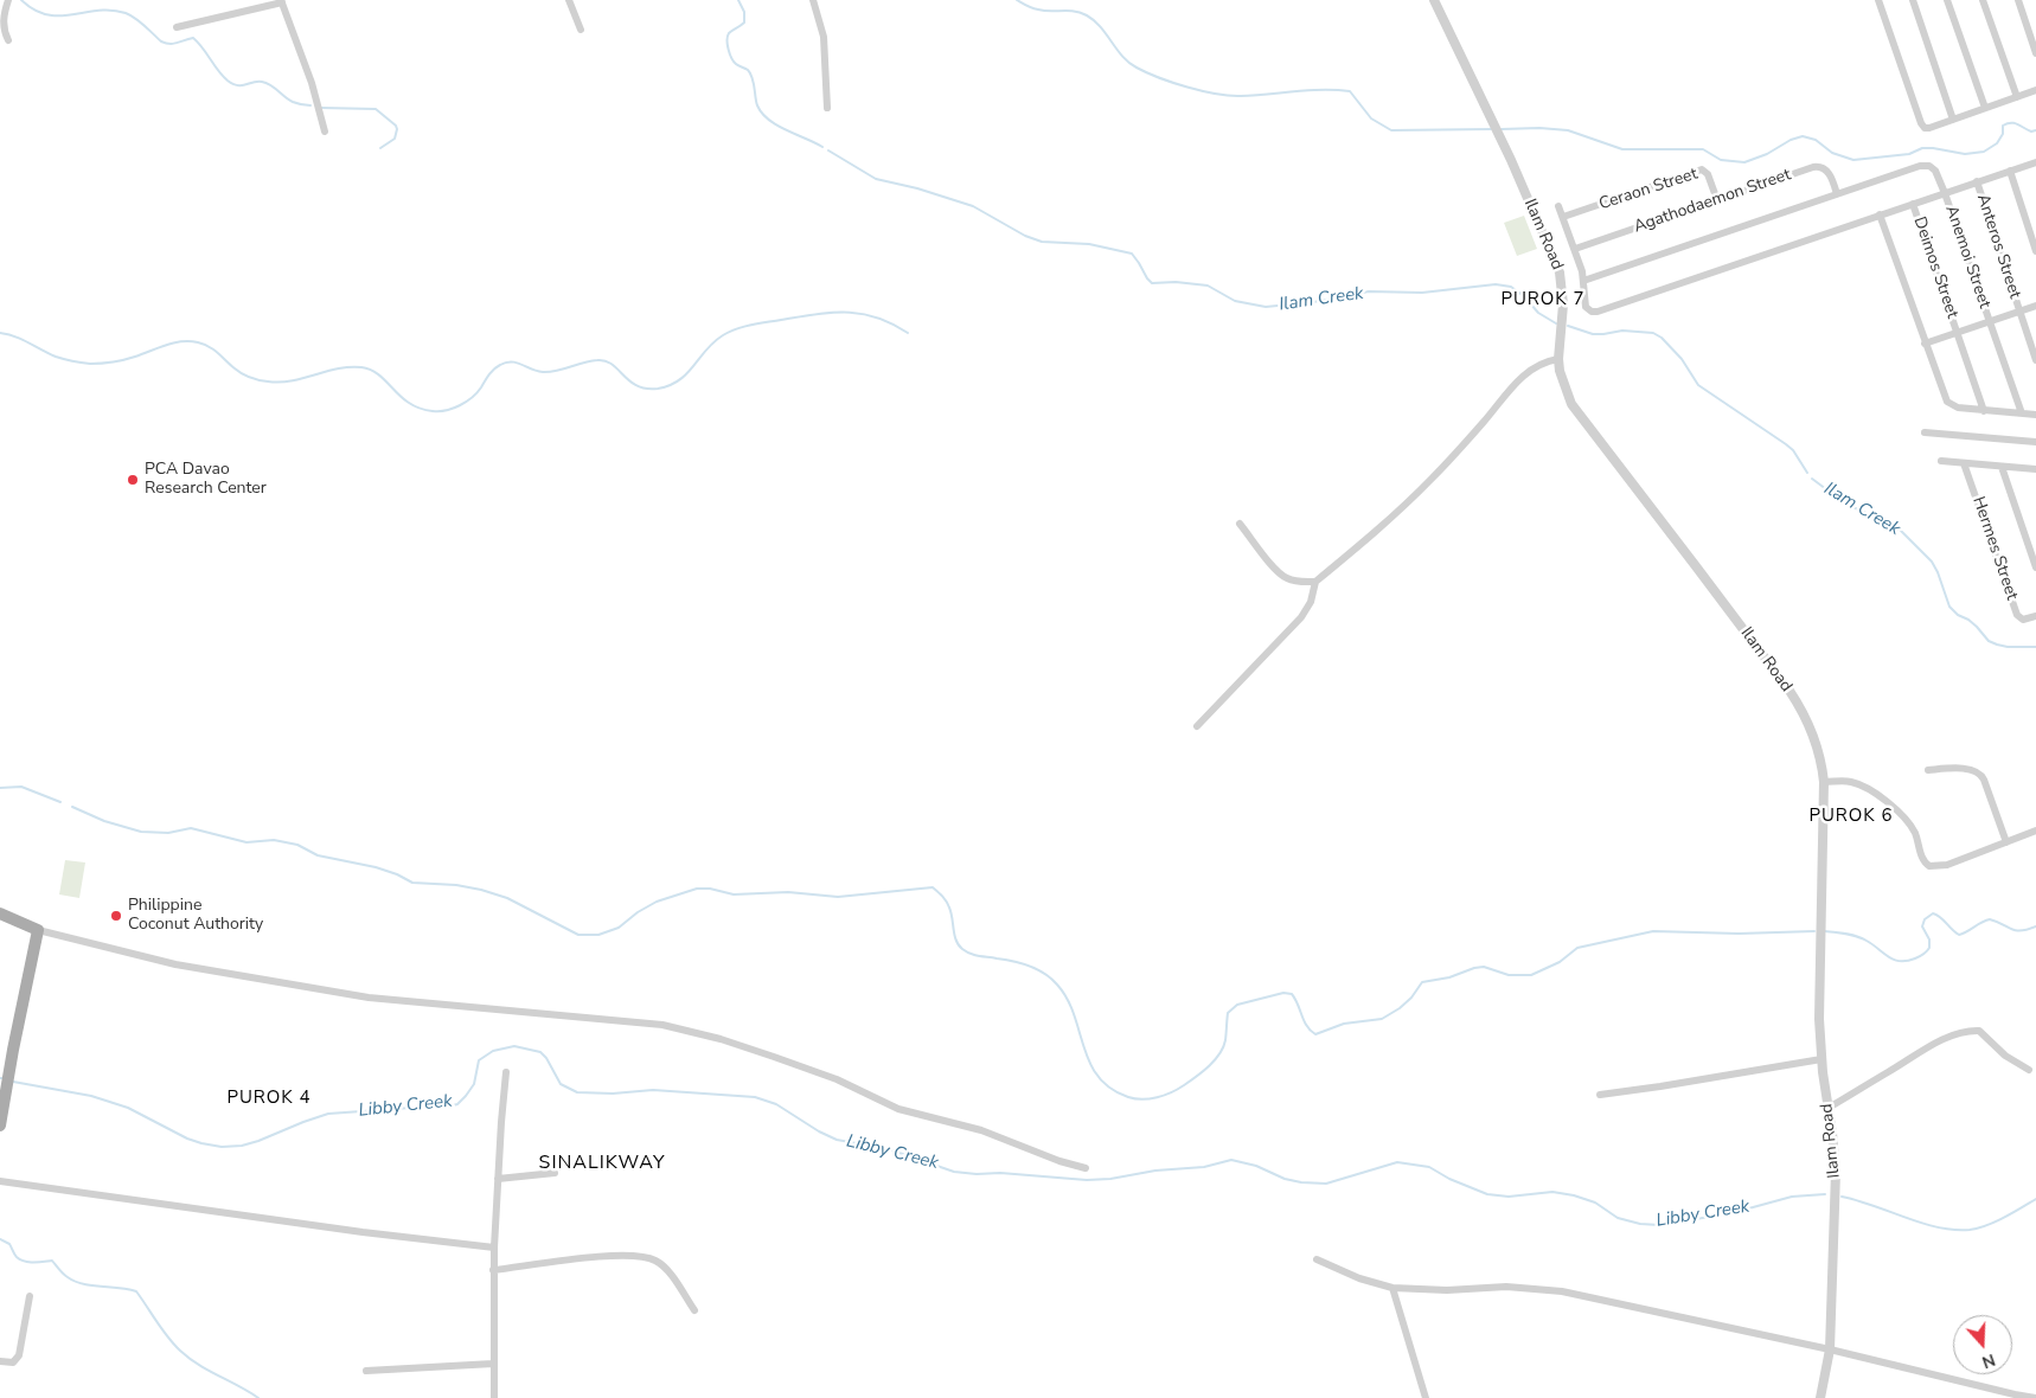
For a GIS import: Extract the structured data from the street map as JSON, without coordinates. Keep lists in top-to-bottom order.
{
  "streets": {
    "street": [
      "Ceraon Street",
      "Agathodaemon Street",
      "Ilam Road",
      "Anteros Street",
      "Anemoi Street",
      "Deimos Street",
      "Hermes Street"
    ]
  },
  "crossings": [
    ["Ceraon Street", "Agathodaemon Street"],
    ["Agathodaemon Street", "Anemoi Street"]
  ],
  "districts": [
    "PUROK 7",
    "PUROK 6",
    "PUROK 4",
    "SINALIKWAY"
  ],
  "water": ["Ilam Creek", "Libby Creek"],
  "places": ["PCA Davao Research Center", "Philippine Coconut Authority"],
  "north": "bottom"
}
